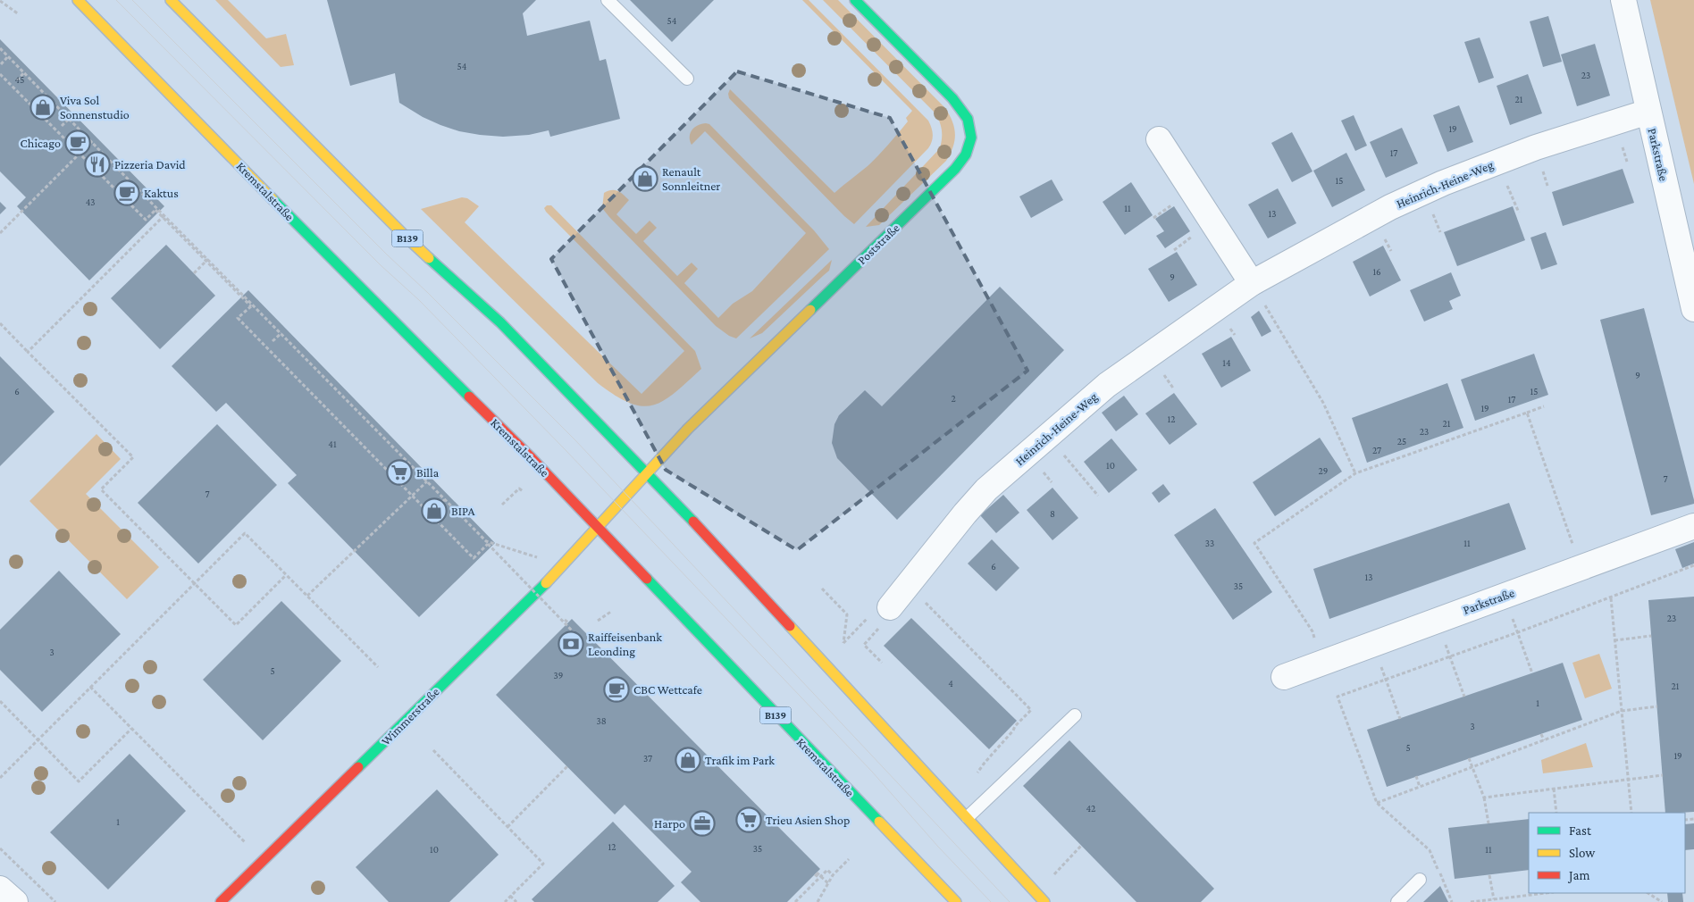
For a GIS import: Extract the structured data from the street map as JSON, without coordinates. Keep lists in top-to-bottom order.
{
  "streets": {
    "main road": [
      "Kremstalstraße",
      "B139",
      "Poststraße",
      "Wimmerstraße"
    ],
    "street": ["Parkstraße", "Heinrich-Heine-Weg"]
  },
  "crossings": [
    ["Parkstraße", "Heinrich-Heine-Weg"],
    ["Kremstalstraße", "Poststraße"],
    ["Kremstalstraße", "Wimmerstraße"],
    ["B139", "Poststraße"],
    ["Poststraße", "Wimmerstraße"]
  ],
  "places": {
    "shop": [
      "Viva Sol Sonnenstudio",
      "Renault Sonnleitner",
      "BIPA",
      "Trafik im Park"
    ],
    "cafe": ["Chicago", "Kaktus", "CBC Wettcafe"],
    "restaurant": ["Pizzeria David"],
    "supermarket": ["Billa", "Trieu Asien Shop"],
    "bank": ["Raiffeisenbank Leonding"],
    "office": ["Harpo"]
  },
  "house_numbers": [
    "54",
    "54",
    "23",
    "45",
    "21",
    "19",
    "17",
    "15",
    "43",
    "11",
    "13",
    "16",
    "9",
    "14",
    "9",
    "6",
    "15",
    "2",
    "17",
    "19",
    "12",
    "21",
    "23",
    "25",
    "41",
    "27",
    "10",
    "29",
    "7",
    "7",
    "8",
    "33",
    "11",
    "6",
    "13",
    "35",
    "23",
    "3",
    "5",
    "39",
    "4",
    "21",
    "1",
    "38",
    "3",
    "5",
    "19",
    "37",
    "42",
    "1",
    "12",
    "35",
    "10",
    "11"
  ],
  "legend": ["Fast", "Slow", "Jam"]
}
